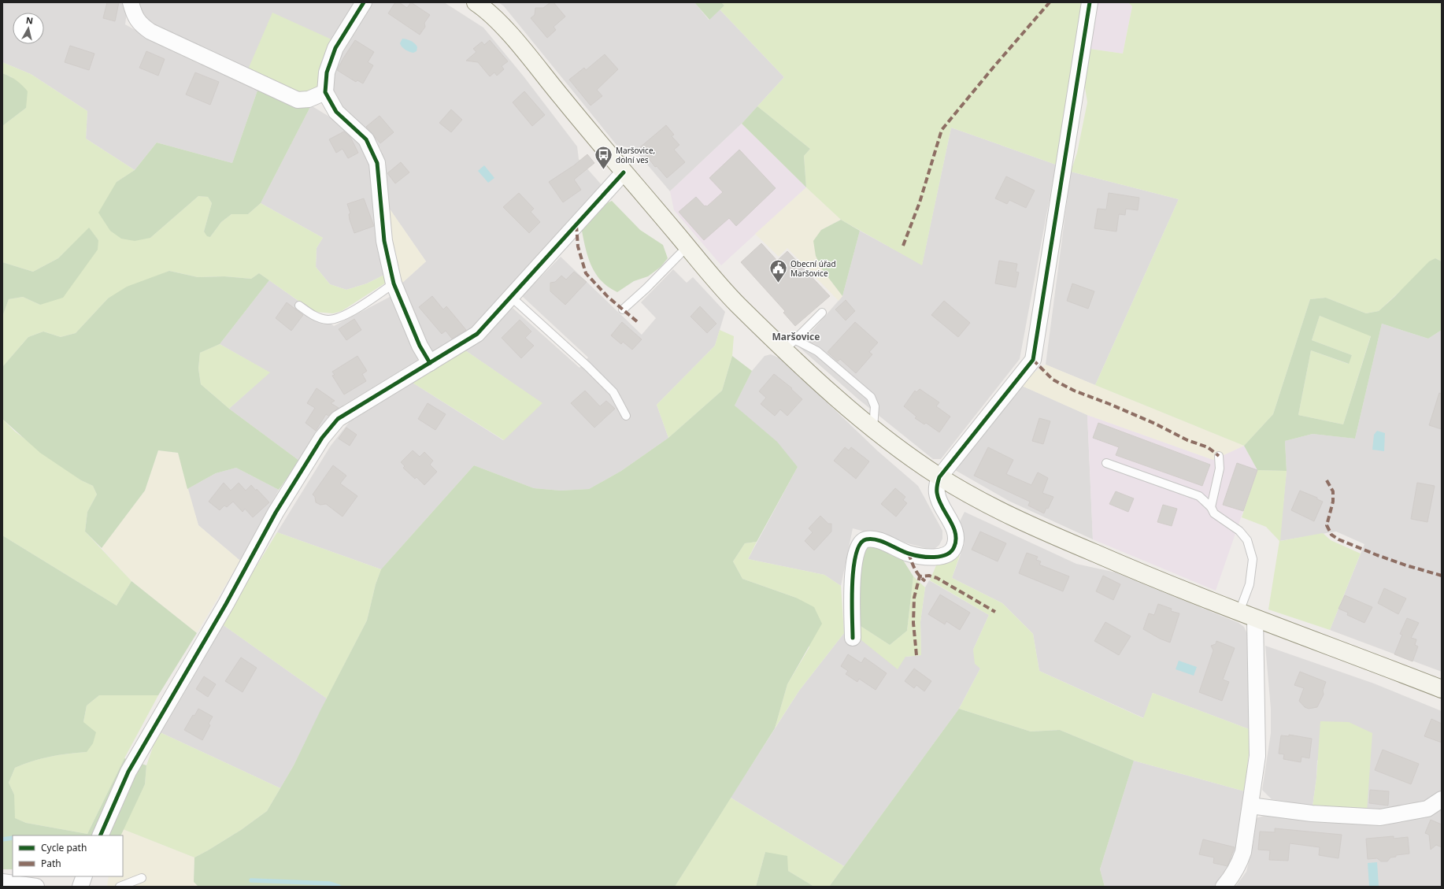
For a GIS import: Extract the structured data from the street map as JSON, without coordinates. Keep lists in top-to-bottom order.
{
  "districts": ["Maršovice"],
  "places": {
    "bus stop": ["Maršovice, dolní ves"],
    "public building": ["Obecní úřad Maršovice"]
  },
  "legend": ["Cycle path", "Path"],
  "north": "top"
}
